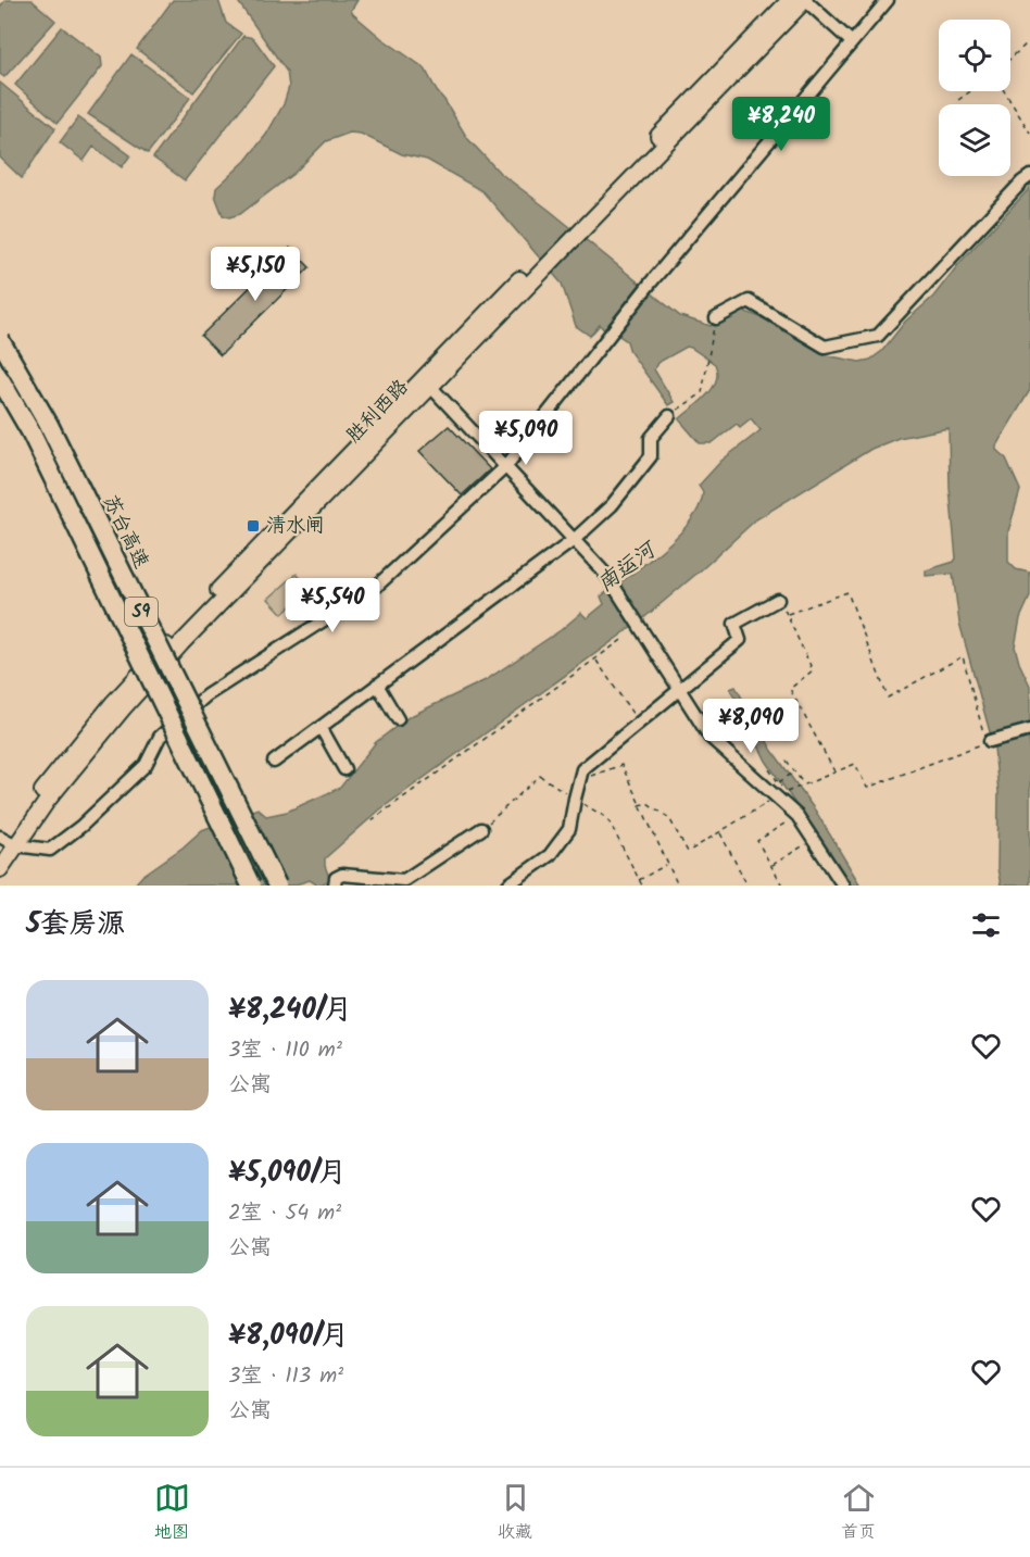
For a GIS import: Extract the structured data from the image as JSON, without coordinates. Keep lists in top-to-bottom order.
{
  "streets": {
    "highway": ["苏台高速", "S9"],
    "main road": ["胜利西路"]
  },
  "water": ["南运河"],
  "places": {
    "transit": ["清水闸"]
  },
  "page": {
    "price": [
      "¥8,240",
      "¥5,150",
      "¥5,090",
      "¥5,540",
      "¥8,090"
    ],
    "heading": "5套房源",
    "list": [
      {
        "name": "¥8,240/月",
        "note": "3室 · 110 m² · 公寓"
      },
      {
        "name": "¥5,090/月",
        "note": "2室 · 54 m² · 公寓"
      },
      {
        "name": "¥8,090/月",
        "note": "3室 · 113 m² · 公寓"
      }
    ],
    "tabs": ["地图", "收藏", "首页"]
  }
}
